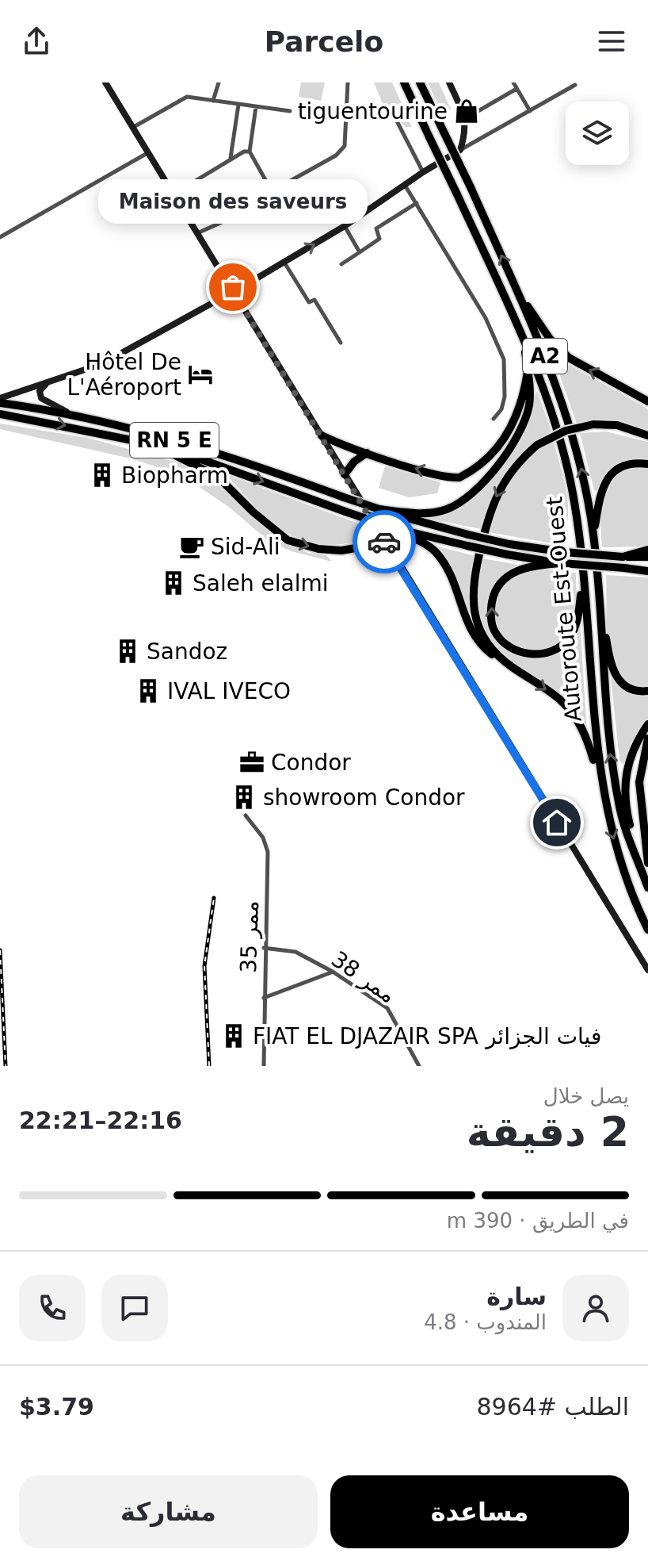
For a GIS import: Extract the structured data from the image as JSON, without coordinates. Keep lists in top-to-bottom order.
{
  "streets": {
    "highway": ["A2", "RN 5 E", "Autoroute Est-Ouest"],
    "street": ["ممر 35", "ممر 38"]
  },
  "crossings": [
    ["ممر 35", "ممر 38"]
  ],
  "places": {
    "shop": ["tiguentourine"],
    "other": ["Maison des saveurs"],
    "hotel": ["Hôtel De L'Aéroport"],
    "building": [
      "Biopharm",
      "Saleh elalmi",
      "Sandoz",
      "IVAL IVECO",
      "showroom Condor",
      "FIAT EL DJAZAIR SPA فيات الجزائر"
    ],
    "cafe": ["Sid-Ali"],
    "office": ["Condor"]
  },
  "page": {
    "header": "Parcelo",
    "bubble": "Maison des saveurs",
    "heading": ["2 دقيقة", "يصل خلال", "22:16–22:21"],
    "panel": [
      "سارة",
      "المندوب · 4.8",
      "الطلب #8964",
      "$3.79"
    ],
    "bar": "في الطريق · 390 m",
    "buttons": ["مساعدة", "مشاركة"]
  }
}
